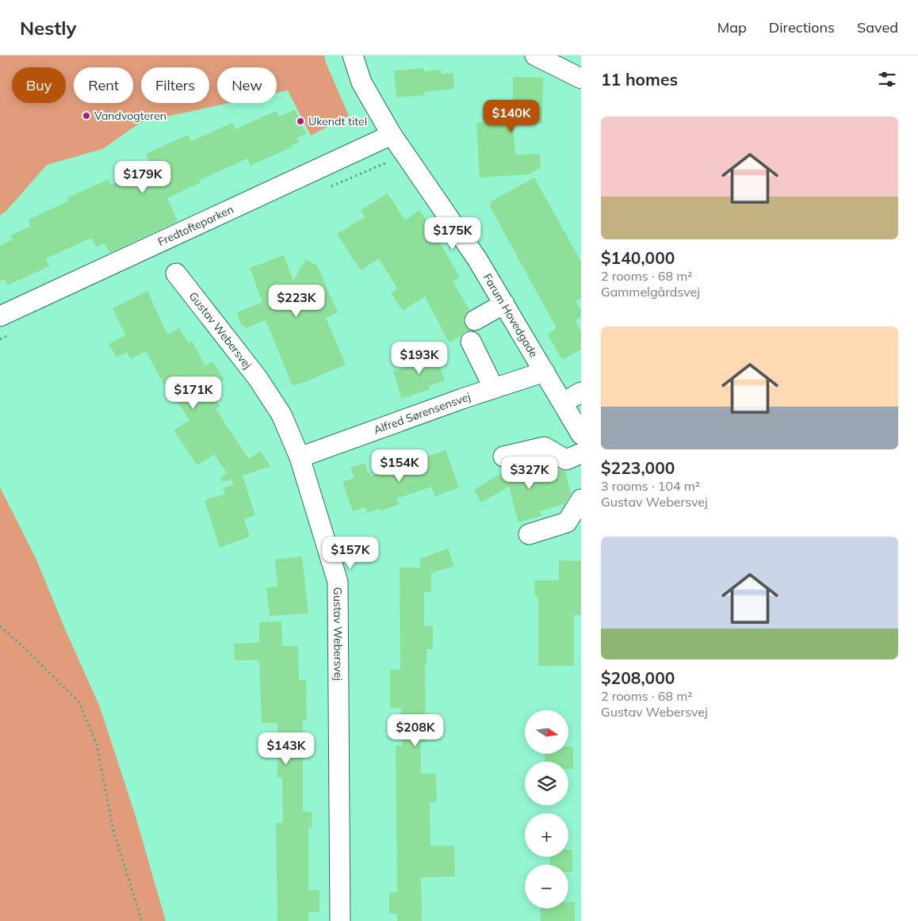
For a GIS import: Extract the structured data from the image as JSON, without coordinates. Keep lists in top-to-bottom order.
{
  "streets": {
    "street": [
      "Fredtofteparken",
      "Farum Hovedgade",
      "Gustav Webersvej",
      "Alfred Sørensensvej"
    ]
  },
  "crossings": [
    ["Fredtofteparken", "Farum Hovedgade"],
    ["Farum Hovedgade", "Alfred Sørensensvej"],
    ["Gustav Webersvej", "Alfred Sørensensvej"]
  ],
  "places": ["Vandvogteren", "Ukendt titel"],
  "north": "right",
  "page": {
    "header": "Nestly",
    "nav": ["Map", "Directions", "Saved"],
    "heading": "11 homes",
    "chip": [
      "Buy",
      "Rent",
      "Filters",
      "New"
    ],
    "price": [
      "$140K",
      "$179K",
      "$175K",
      "$223K",
      "$193K",
      "$171K",
      "$154K",
      "$327K",
      "$157K",
      "$208K",
      "$143K"
    ],
    "list": [
      {
        "name": "$140,000",
        "note": "2 rooms · 68 m² · Gammelgårdsvej"
      },
      {
        "name": "$223,000",
        "note": "3 rooms · 104 m² · Gustav Webersvej"
      },
      {
        "name": "$208,000",
        "note": "2 rooms · 68 m² · Gustav Webersvej"
      }
    ],
    "map_buttons": ["+", "−"]
  }
}
